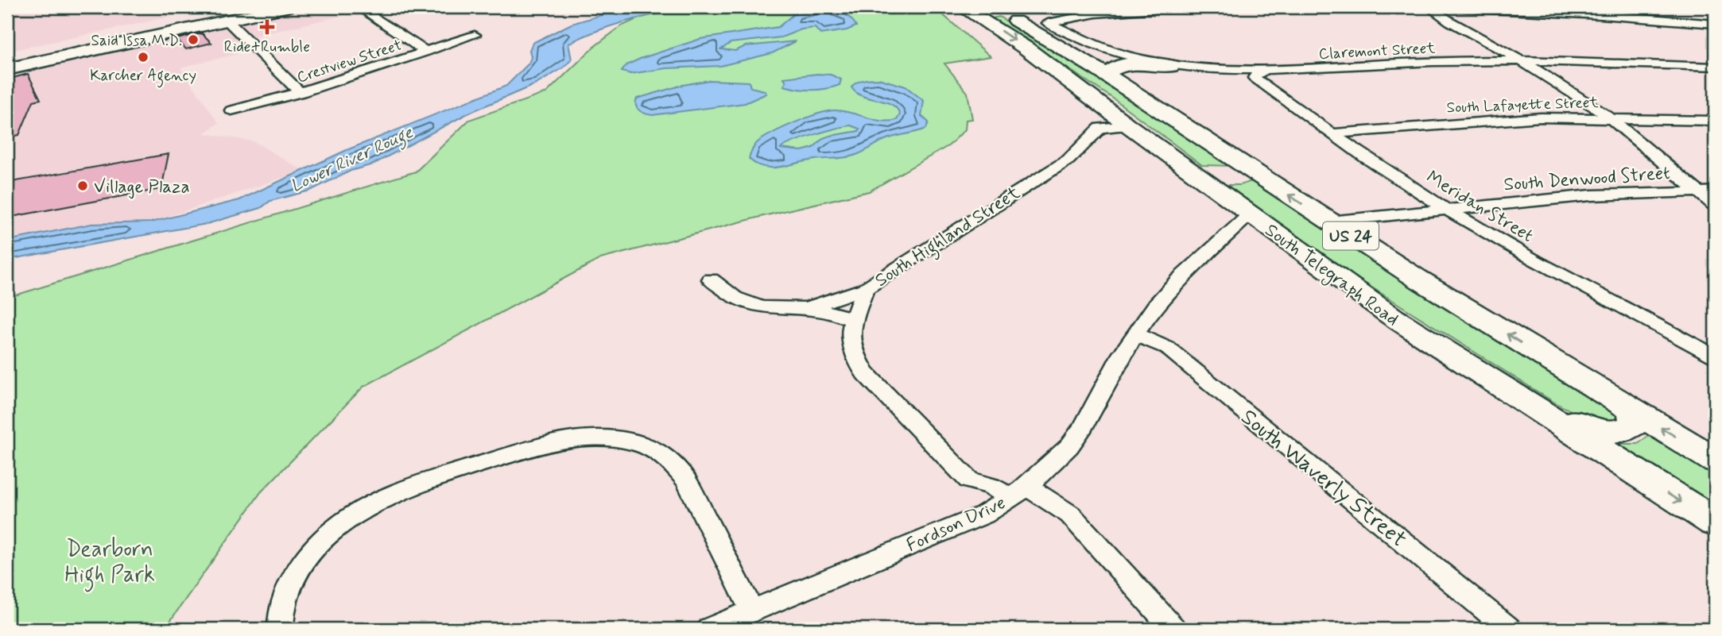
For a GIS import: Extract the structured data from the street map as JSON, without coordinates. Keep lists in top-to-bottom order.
{
  "streets": {
    "main road": ["US 24", "South Telegraph Road"],
    "street": [
      "Claremont Street",
      "Crestview Street",
      "South Lafayette Street",
      "South Denwood Street",
      "Meridan Street",
      "South Highland Street",
      "South Waverly Street",
      "Fordson Drive"
    ]
  },
  "crossings": [
    ["Claremont Street", "Meridan Street"],
    ["South Lafayette Street", "Meridan Street"],
    ["South Denwood Street", "Meridan Street"],
    ["South Denwood Street", "US 24"],
    ["South Highland Street", "South Telegraph Road"],
    ["South Highland Street", "Fordson Drive"],
    ["South Telegraph Road", "Fordson Drive"],
    ["South Waverly Street", "Fordson Drive"]
  ],
  "water": ["Lower River Rouge"],
  "parks": ["Dearborn High Park"],
  "places": {
    "health": ["Ride+Rumble"],
    "other": ["Said Issa M.D.", "Karcher Agency", "Village Plaza"]
  }
}
